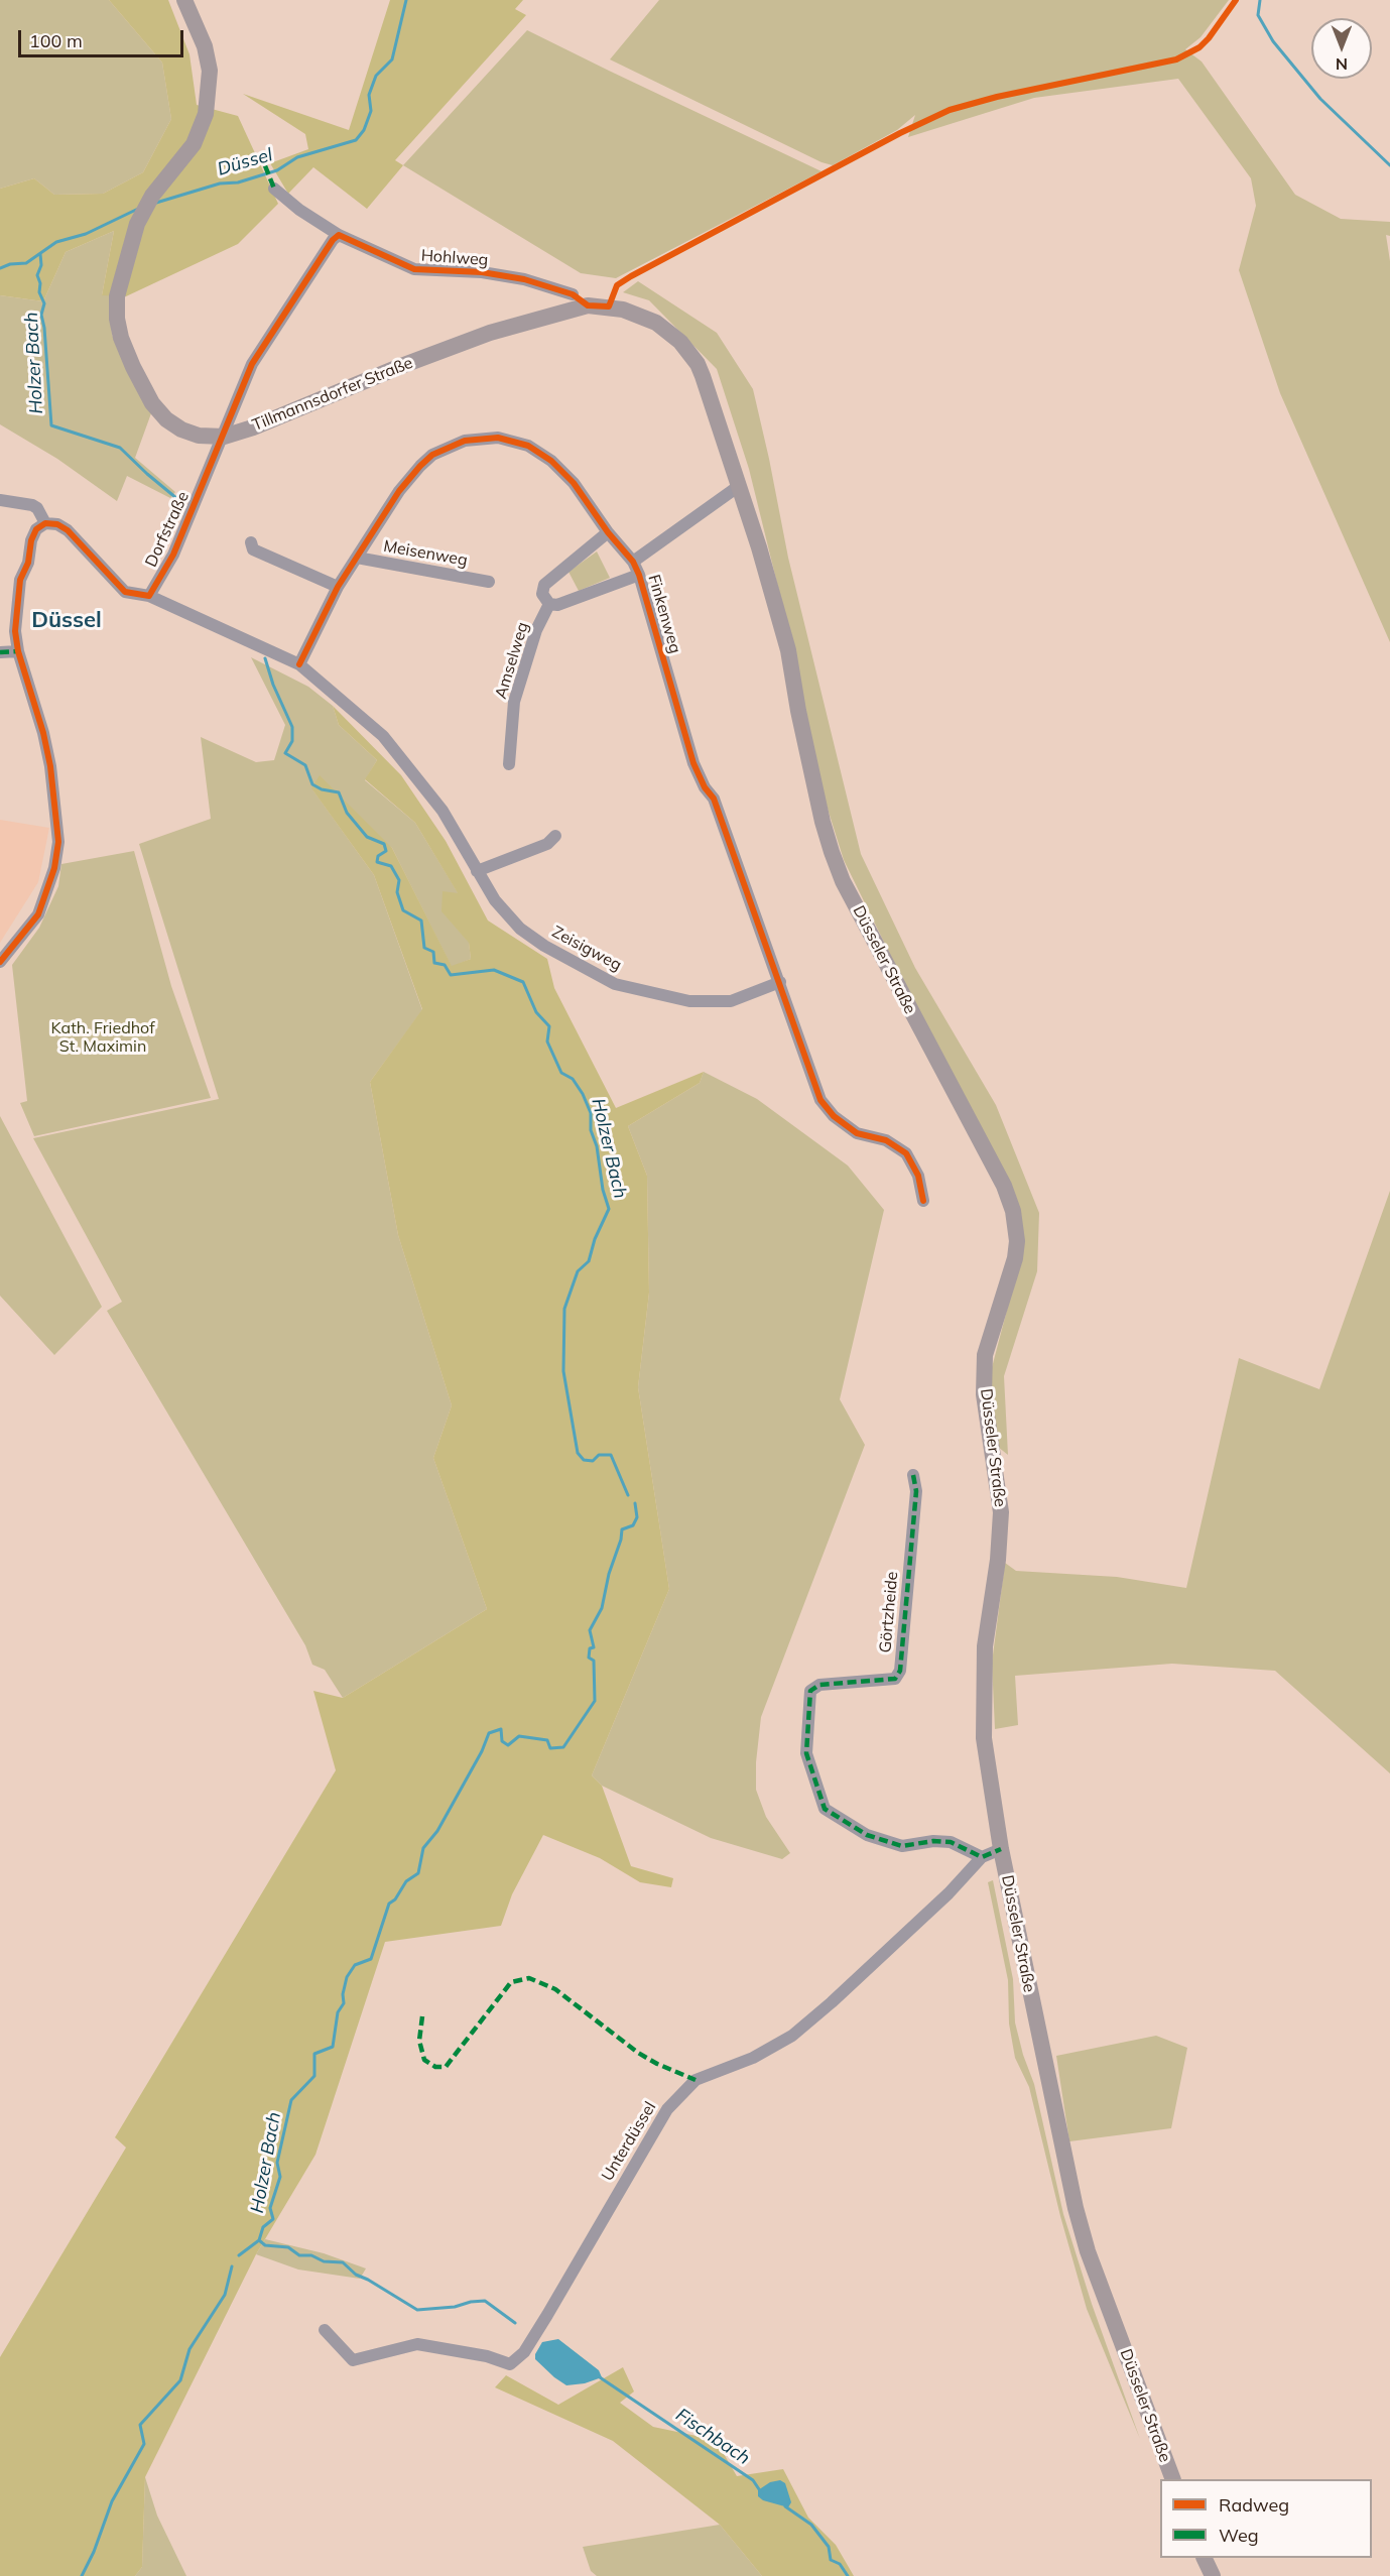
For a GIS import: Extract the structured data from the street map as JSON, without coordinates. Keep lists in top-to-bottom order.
{
  "streets": {
    "main road": ["Tillmannsdorfer Straße", "Düsseler Straße"],
    "street": [
      "Hohlweg",
      "Dorfstraße",
      "Meisenweg",
      "Finkenweg",
      "Amselweg",
      "Zeisigweg",
      "Görtzheide",
      "Unterdüssel"
    ]
  },
  "crossings": [
    ["Hohlweg", "Dorfstraße"],
    ["Tillmannsdorfer Straße", "Dorfstraße"],
    ["Tillmannsdorfer Straße", "Finkenweg"],
    ["Tillmannsdorfer Straße", "Düsseler Straße"],
    ["Meisenweg", "Finkenweg"],
    ["Finkenweg", "Zeisigweg"],
    ["Finkenweg", "Düsseler Straße"],
    ["Görtzheide", "Unterdüssel"]
  ],
  "districts": ["Düssel"],
  "water": ["Düssel", "Holzer Bach", "Fischbach"],
  "parks": ["Kath. Friedhof St. Maximin"],
  "legend": ["Radweg", "Weg"],
  "scale_bar": "100 m",
  "north": "bottom"
}
